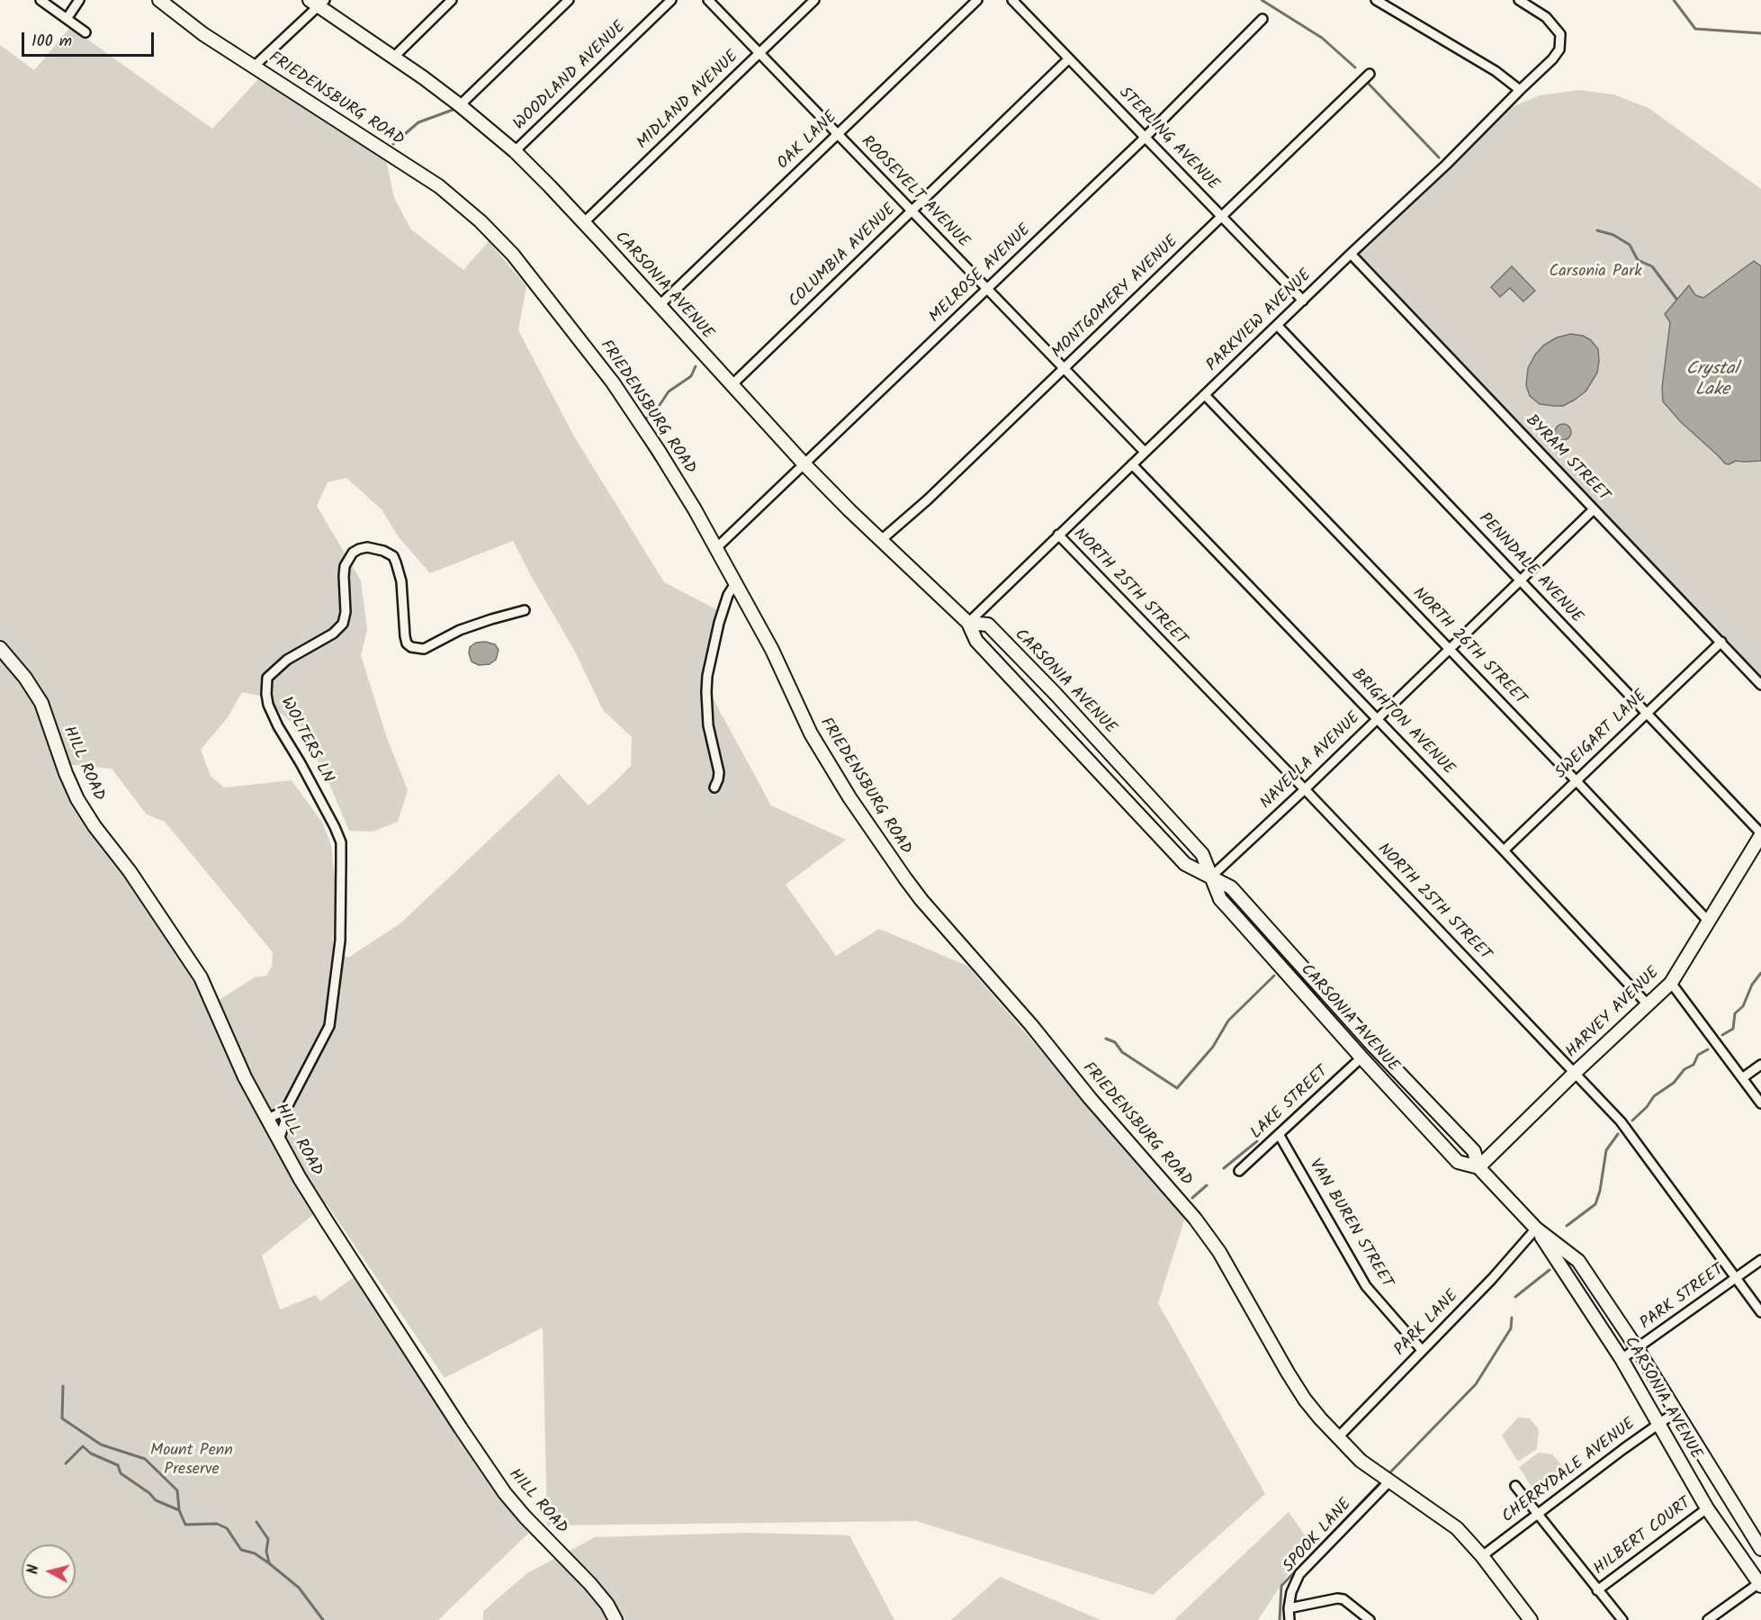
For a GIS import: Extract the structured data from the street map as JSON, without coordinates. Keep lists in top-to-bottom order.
{
  "streets": {
    "street": [
      "WOODLAND AVENUE",
      "FRIEDENSBURG ROAD",
      "MIDLAND AVENUE",
      "STERLING AVENUE",
      "OAK LANE",
      "ROOSEVELT AVENUE",
      "COLUMBIA AVENUE",
      "MELROSE AVENUE",
      "CARSONIA AVENUE",
      "MONTGOMERY AVENUE",
      "PARKVIEW AVENUE",
      "BYRAM STREET",
      "PENNDALE AVENUE",
      "NORTH 25TH STREET",
      "NORTH 26TH STREET",
      "BRIGHTON AVENUE",
      "SWEIGART LANE",
      "WOLTERS LN",
      "NAVELLA AVENUE",
      "HILL ROAD",
      "HARVEY AVENUE",
      "LAKE STREET",
      "VAN BUREN STREET",
      "PARK STREET",
      "PARK LANE",
      "CHERRYDALE AVENUE",
      "SPOOK LANE",
      "HILBERT COURT"
    ]
  },
  "crossings": [
    ["WOODLAND AVENUE", "CARSONIA AVENUE"],
    ["FRIEDENSBURG ROAD", "MELROSE AVENUE"],
    ["FRIEDENSBURG ROAD", "PARK LANE"],
    ["FRIEDENSBURG ROAD", "CHERRYDALE AVENUE"],
    ["FRIEDENSBURG ROAD", "SPOOK LANE"],
    ["MIDLAND AVENUE", "ROOSEVELT AVENUE"],
    ["MIDLAND AVENUE", "CARSONIA AVENUE"],
    ["STERLING AVENUE", "COLUMBIA AVENUE"],
    ["STERLING AVENUE", "MELROSE AVENUE"],
    ["STERLING AVENUE", "MONTGOMERY AVENUE"],
    ["STERLING AVENUE", "PARKVIEW AVENUE"],
    ["OAK LANE", "ROOSEVELT AVENUE"],
    ["OAK LANE", "CARSONIA AVENUE"],
    ["ROOSEVELT AVENUE", "COLUMBIA AVENUE"],
    ["ROOSEVELT AVENUE", "MELROSE AVENUE"],
    ["ROOSEVELT AVENUE", "MONTGOMERY AVENUE"],
    ["ROOSEVELT AVENUE", "PARKVIEW AVENUE"],
    ["COLUMBIA AVENUE", "CARSONIA AVENUE"],
    ["MELROSE AVENUE", "CARSONIA AVENUE"],
    ["CARSONIA AVENUE", "MONTGOMERY AVENUE"],
    ["CARSONIA AVENUE", "PARKVIEW AVENUE"],
    ["CARSONIA AVENUE", "NAVELLA AVENUE"],
    ["CARSONIA AVENUE", "HARVEY AVENUE"],
    ["CARSONIA AVENUE", "LAKE STREET"],
    ["CARSONIA AVENUE", "PARK STREET"],
    ["CARSONIA AVENUE", "PARK LANE"],
    ["CARSONIA AVENUE", "CHERRYDALE AVENUE"],
    ["CARSONIA AVENUE", "HILBERT COURT"],
    ["PARKVIEW AVENUE", "BYRAM STREET"],
    ["PARKVIEW AVENUE", "PENNDALE AVENUE"],
    ["PARKVIEW AVENUE", "NORTH 25TH STREET"],
    ["PARKVIEW AVENUE", "NORTH 26TH STREET"],
    ["PARKVIEW AVENUE", "BRIGHTON AVENUE"],
    ["BYRAM STREET", "SWEIGART LANE"],
    ["BYRAM STREET", "NAVELLA AVENUE"],
    ["PENNDALE AVENUE", "SWEIGART LANE"],
    ["PENNDALE AVENUE", "NAVELLA AVENUE"],
    ["PENNDALE AVENUE", "HARVEY AVENUE"],
    ["NORTH 25TH STREET", "NAVELLA AVENUE"],
    ["NORTH 25TH STREET", "HARVEY AVENUE"],
    ["NORTH 25TH STREET", "PARK STREET"],
    ["NORTH 26TH STREET", "SWEIGART LANE"],
    ["NORTH 26TH STREET", "NAVELLA AVENUE"],
    ["NORTH 26TH STREET", "HARVEY AVENUE"],
    ["BRIGHTON AVENUE", "SWEIGART LANE"],
    ["BRIGHTON AVENUE", "NAVELLA AVENUE"],
    ["BRIGHTON AVENUE", "HARVEY AVENUE"],
    ["LAKE STREET", "VAN BUREN STREET"],
    ["VAN BUREN STREET", "PARK LANE"]
  ],
  "water": ["Crystal Lake"],
  "parks": ["Carsonia Park", "Mount Penn Preserve"],
  "scale_bar": "100 m",
  "north": "left"
}
